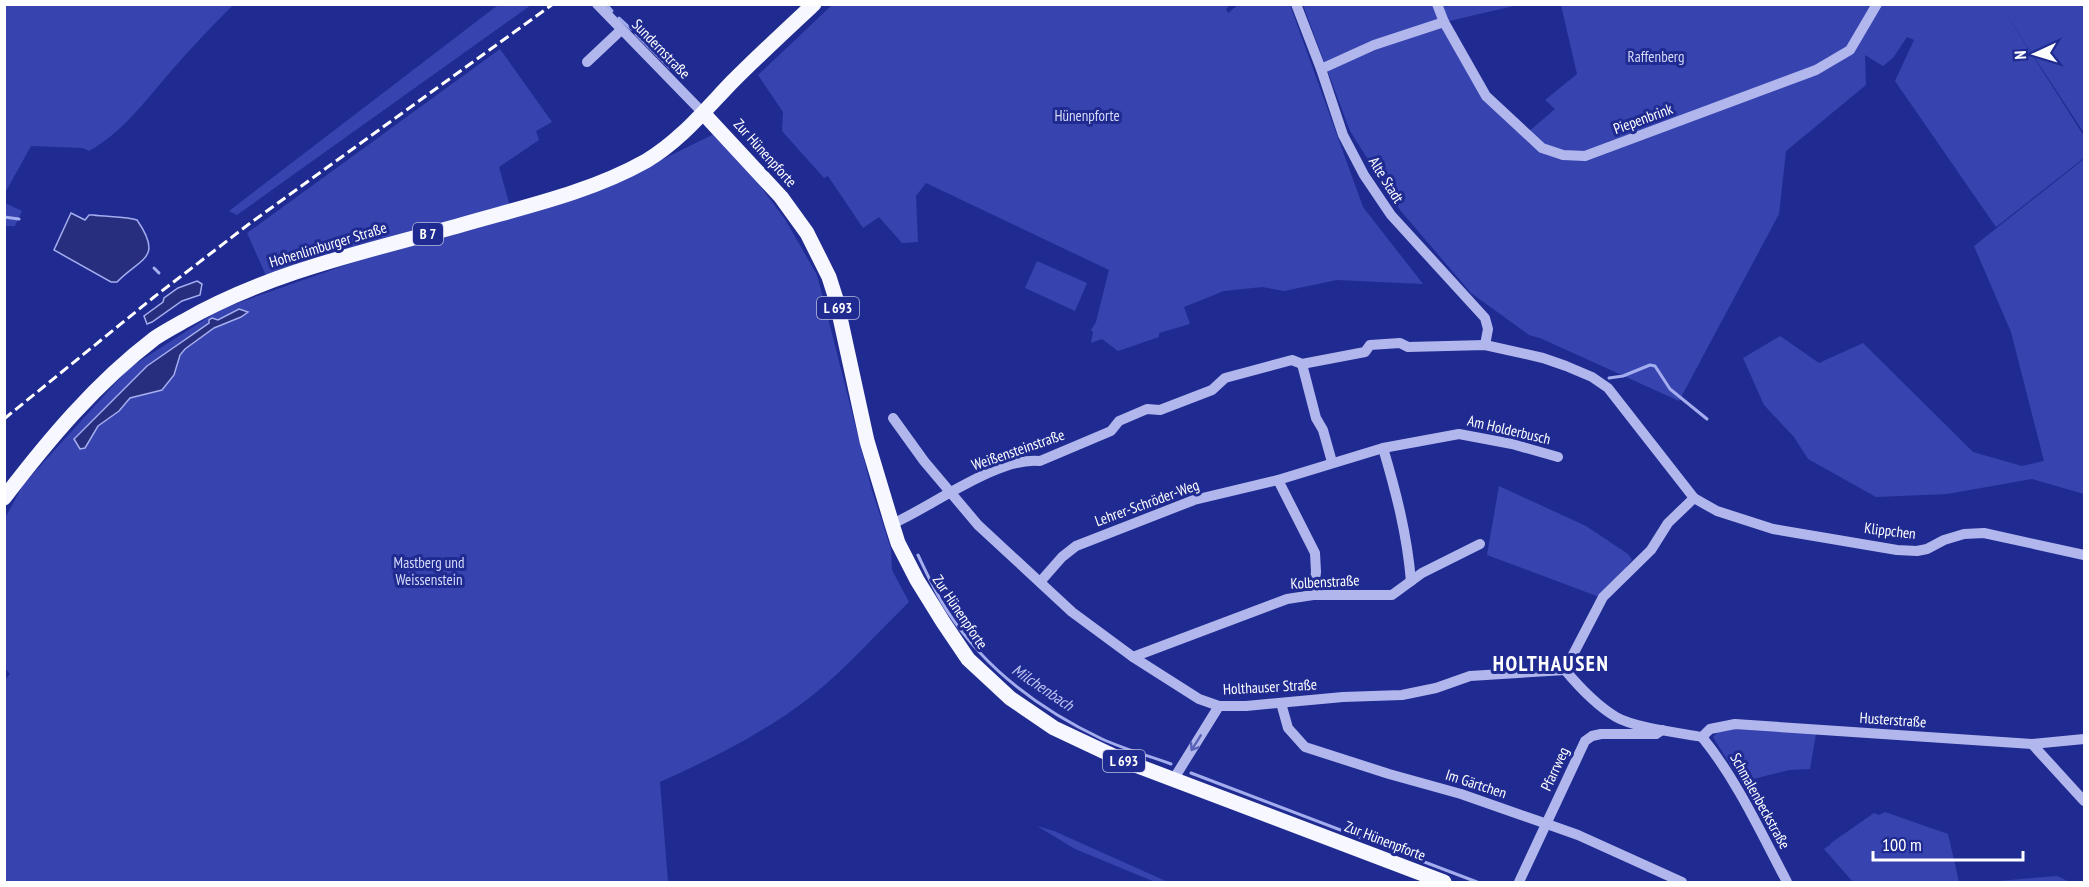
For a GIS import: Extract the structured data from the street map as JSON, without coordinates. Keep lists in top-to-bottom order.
{
  "streets": {
    "main road": [
      "Zur Hünenpforte",
      "B 7",
      "Hohenlimburger Straße",
      "L 693"
    ],
    "street": [
      "Sundernstraße",
      "Piepenbrink",
      "Alte Stadt",
      "Am Holderbusch",
      "Weißensteinstraße",
      "Lehrer-Schröder-Weg",
      "Klippchen",
      "Kolbenstraße",
      "Holthauser Straße",
      "Husterstraße",
      "Pfarrweg",
      "Im Gärtchen",
      "Schmalenbeckstraße"
    ]
  },
  "crossings": [
    ["Sundernstraße", "Zur Hünenpforte"],
    ["Sundernstraße", "Hohenlimburger Straße"],
    ["Zur Hünenpforte", "Hohenlimburger Straße"],
    ["Zur Hünenpforte", "Weißensteinstraße"],
    ["Alte Stadt", "Weißensteinstraße"],
    ["Am Holderbusch", "Lehrer-Schröder-Weg"],
    ["Weißensteinstraße", "Klippchen"],
    ["Weißensteinstraße", "Holthauser Straße"],
    ["Lehrer-Schröder-Weg", "Holthauser Straße"],
    ["Kolbenstraße", "Holthauser Straße"],
    ["Holthauser Straße", "Im Gärtchen"],
    ["Husterstraße", "Schmalenbeckstraße"],
    ["Pfarrweg", "Im Gärtchen"]
  ],
  "districts": ["HOLTHAUSEN"],
  "water": ["Milchenbach"],
  "parks": ["Raffenberg", "Hünenpforte", "Mastberg und Weissenstein"],
  "scale_bar": "100 m",
  "north": "left"
}
